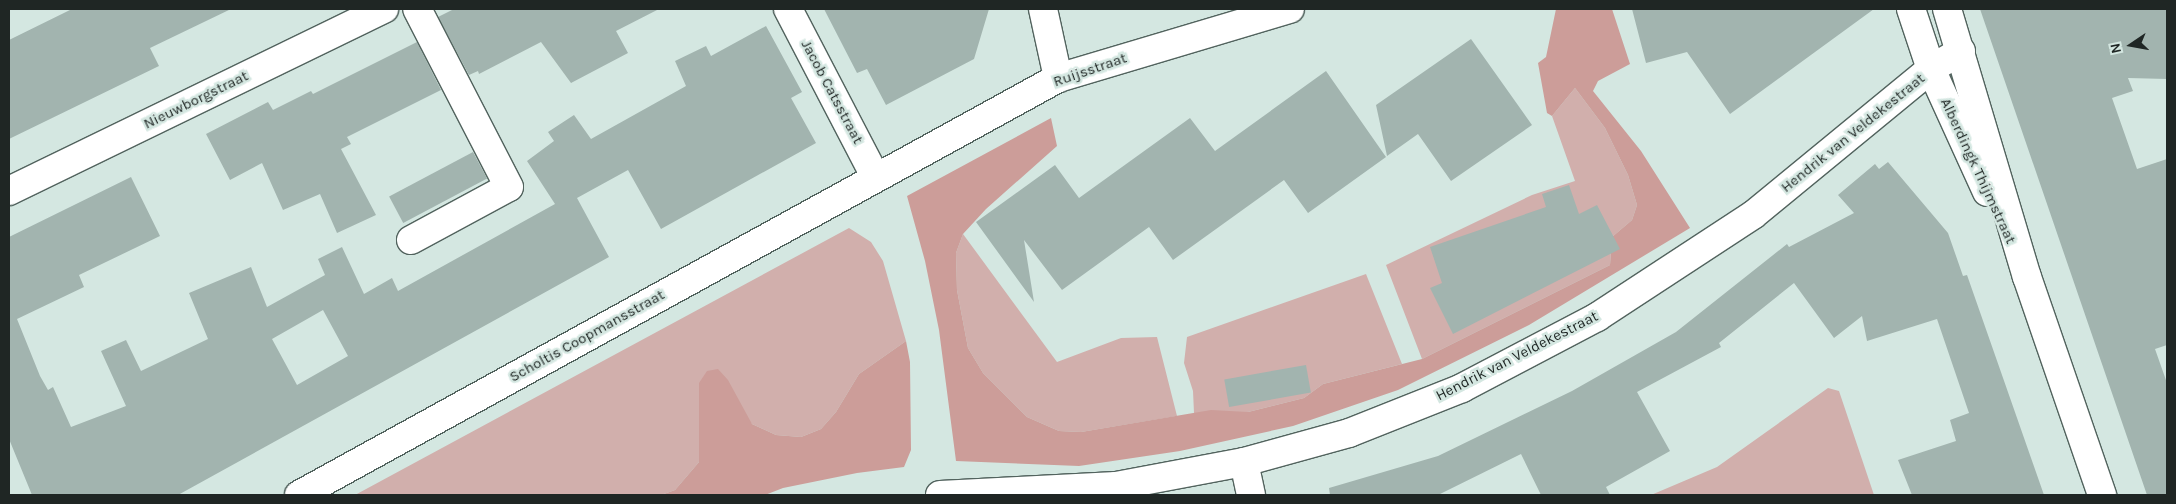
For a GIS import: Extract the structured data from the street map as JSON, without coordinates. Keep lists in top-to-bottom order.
{
  "streets": {
    "street": [
      "Ruijsstraat",
      "Jacob Catsstraat",
      "Nieuwborgstraat",
      "Hendrik van Veldekestraat",
      "Alberdingk Thijmstraat",
      "Scholtis Coopmansstraat"
    ]
  },
  "crossings": [
    ["Ruijsstraat", "Jacob Catsstraat"],
    ["Ruijsstraat", "Scholtis Coopmansstraat"],
    ["Jacob Catsstraat", "Scholtis Coopmansstraat"],
    ["Hendrik van Veldekestraat", "Alberdingk Thijmstraat"]
  ],
  "north": "left"
}
